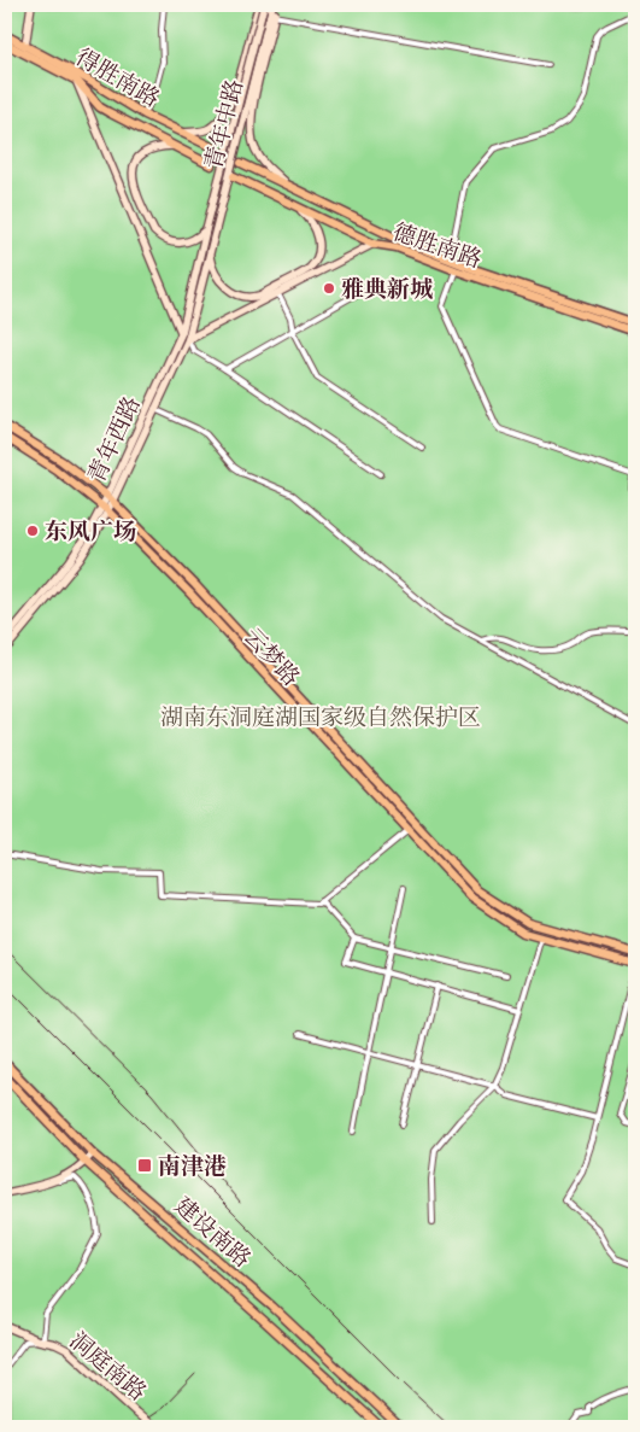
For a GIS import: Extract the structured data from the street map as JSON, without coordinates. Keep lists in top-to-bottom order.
{
  "streets": {
    "main road": [
      "得胜南路",
      "青年中路",
      "德胜南路",
      "青年西路",
      "云梦路",
      "建设南路",
      "洞庭南路"
    ]
  },
  "crossings": [
    ["青年中路", "青年西路"],
    ["青年西路", "云梦路"]
  ],
  "parks": ["湖南东洞庭湖国家级自然保护区"],
  "places": {
    "other": ["雅典新城", "东风广场"],
    "transit": ["南津港"]
  }
}
